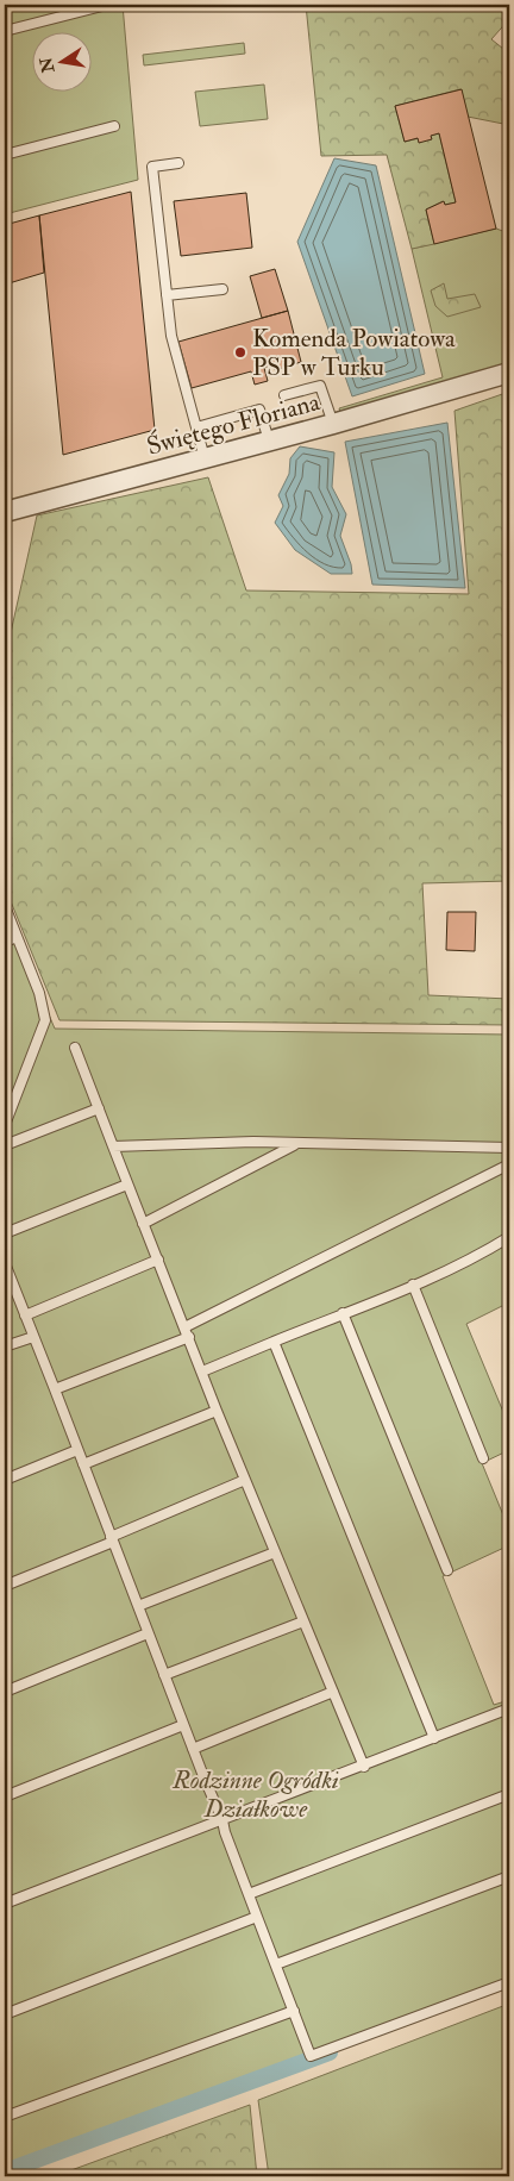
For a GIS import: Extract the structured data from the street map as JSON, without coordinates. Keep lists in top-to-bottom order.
{
  "streets": {
    "street": ["Świętego Floriana"]
  },
  "parks": ["Rodzinne Ogródki Działkowe"],
  "places": ["Komenda Powiatowa PSP w Turku"],
  "north": "left"
}
